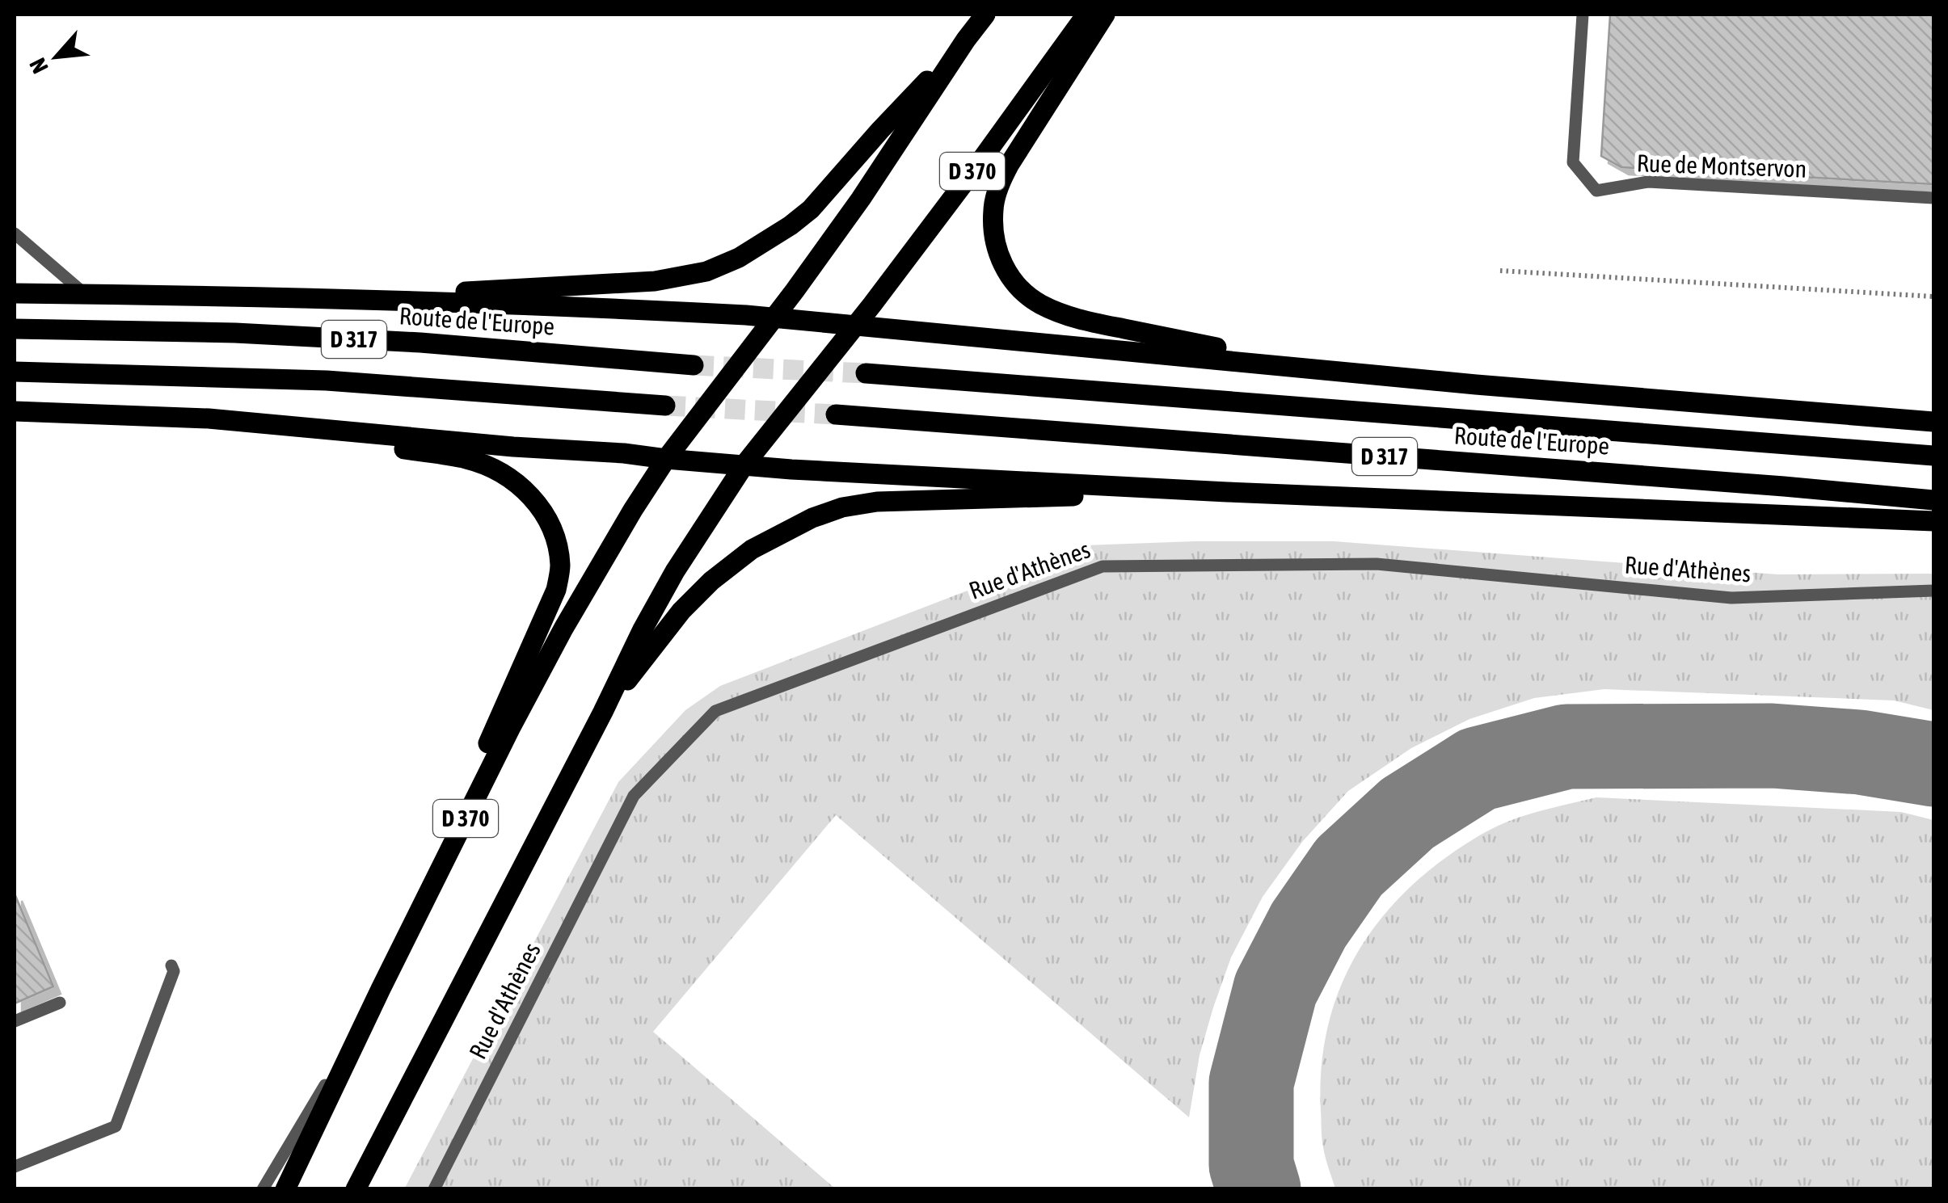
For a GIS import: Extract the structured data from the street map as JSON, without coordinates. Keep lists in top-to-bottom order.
{
  "streets": {
    "main road": ["D 370", "Route de l'Europe", "D 317"],
    "lane": ["Rue de Montservon", "Rue d'Athènes"]
  },
  "north": "bottom left"
}
